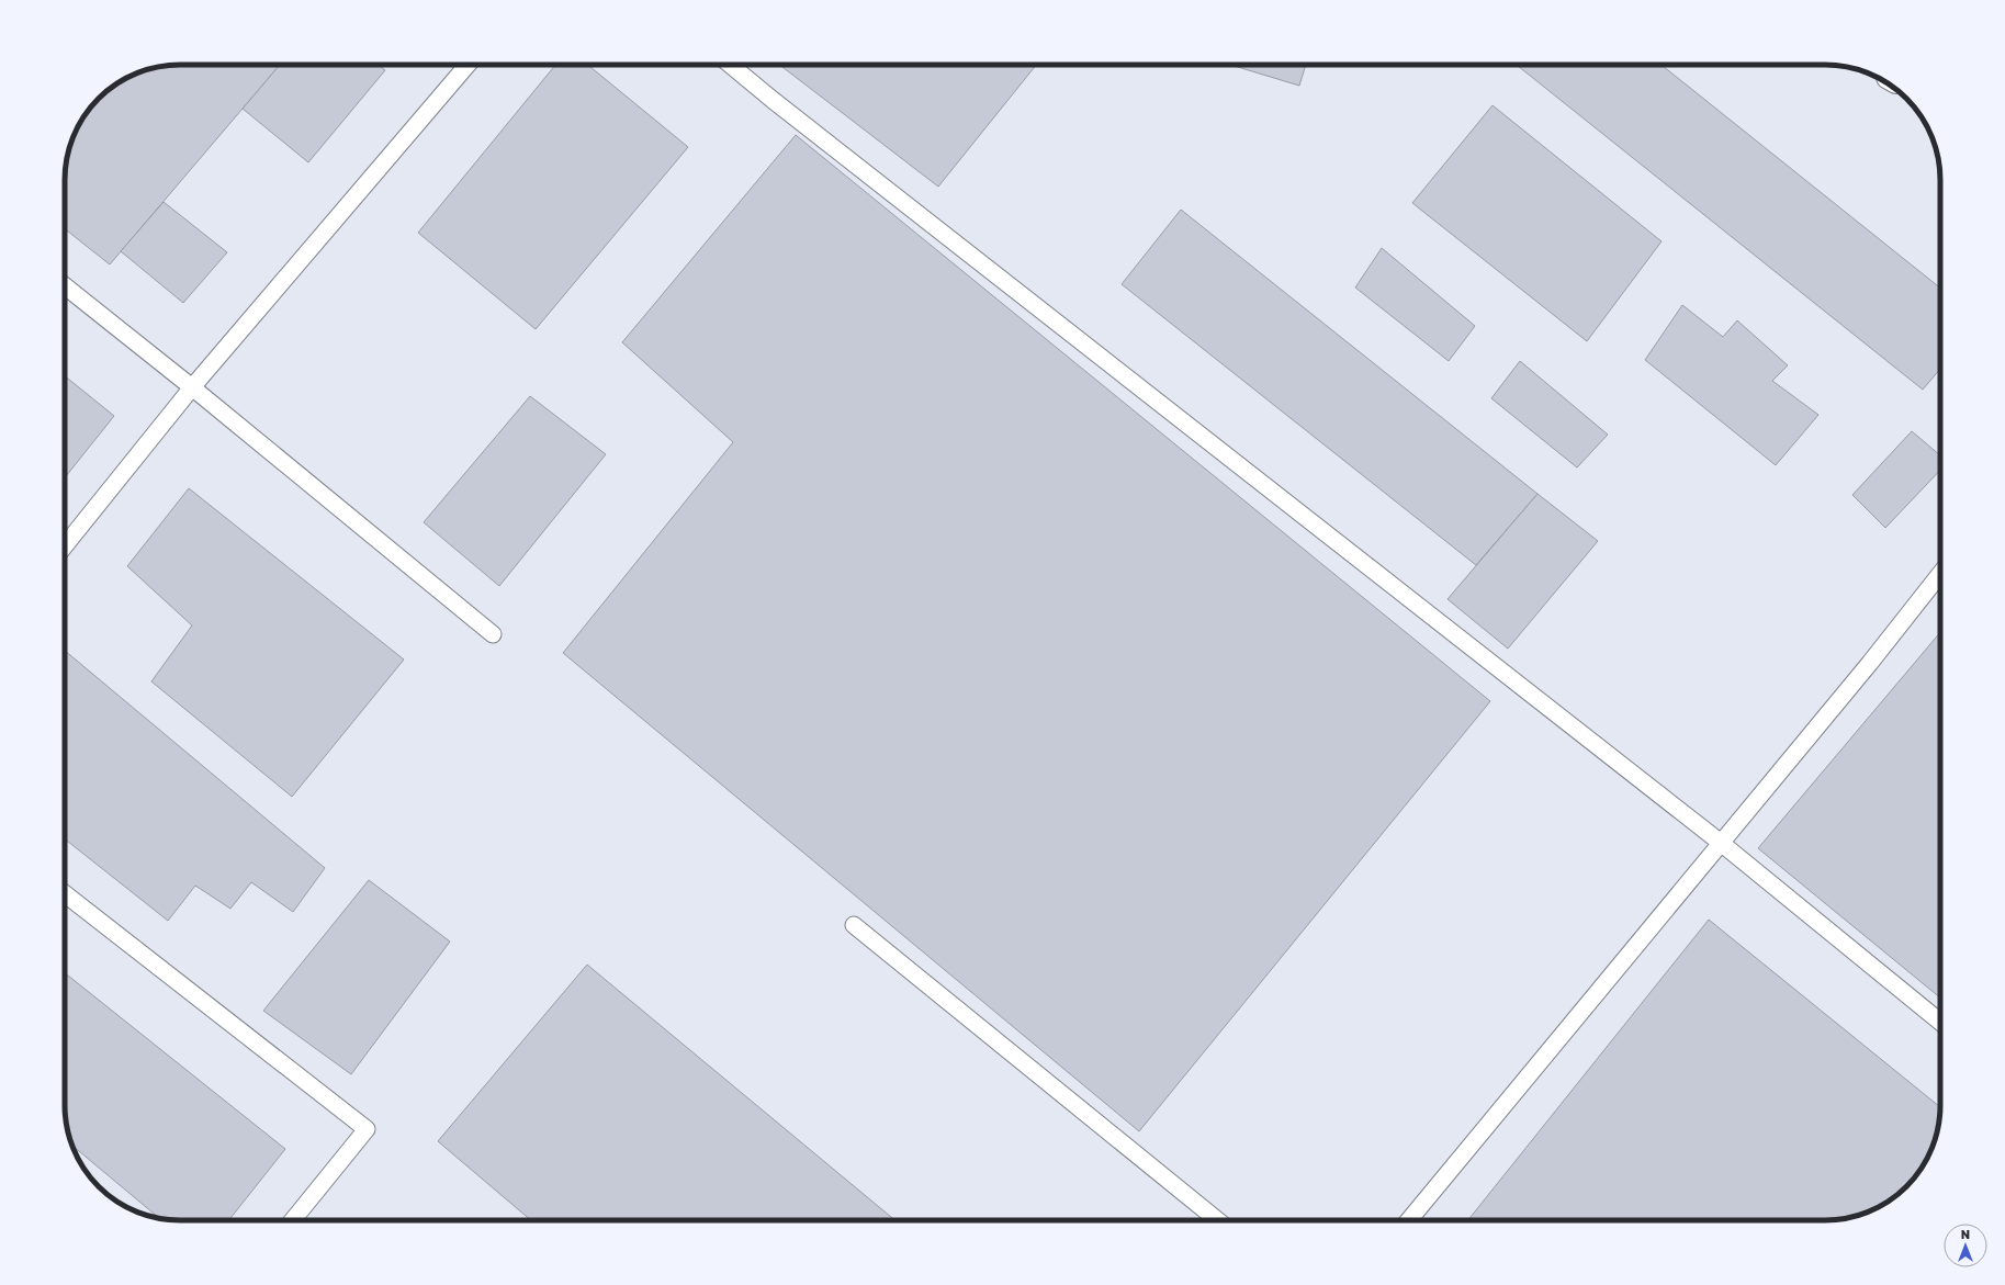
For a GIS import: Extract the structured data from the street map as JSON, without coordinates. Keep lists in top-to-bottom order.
{
  "north": "top"
}
